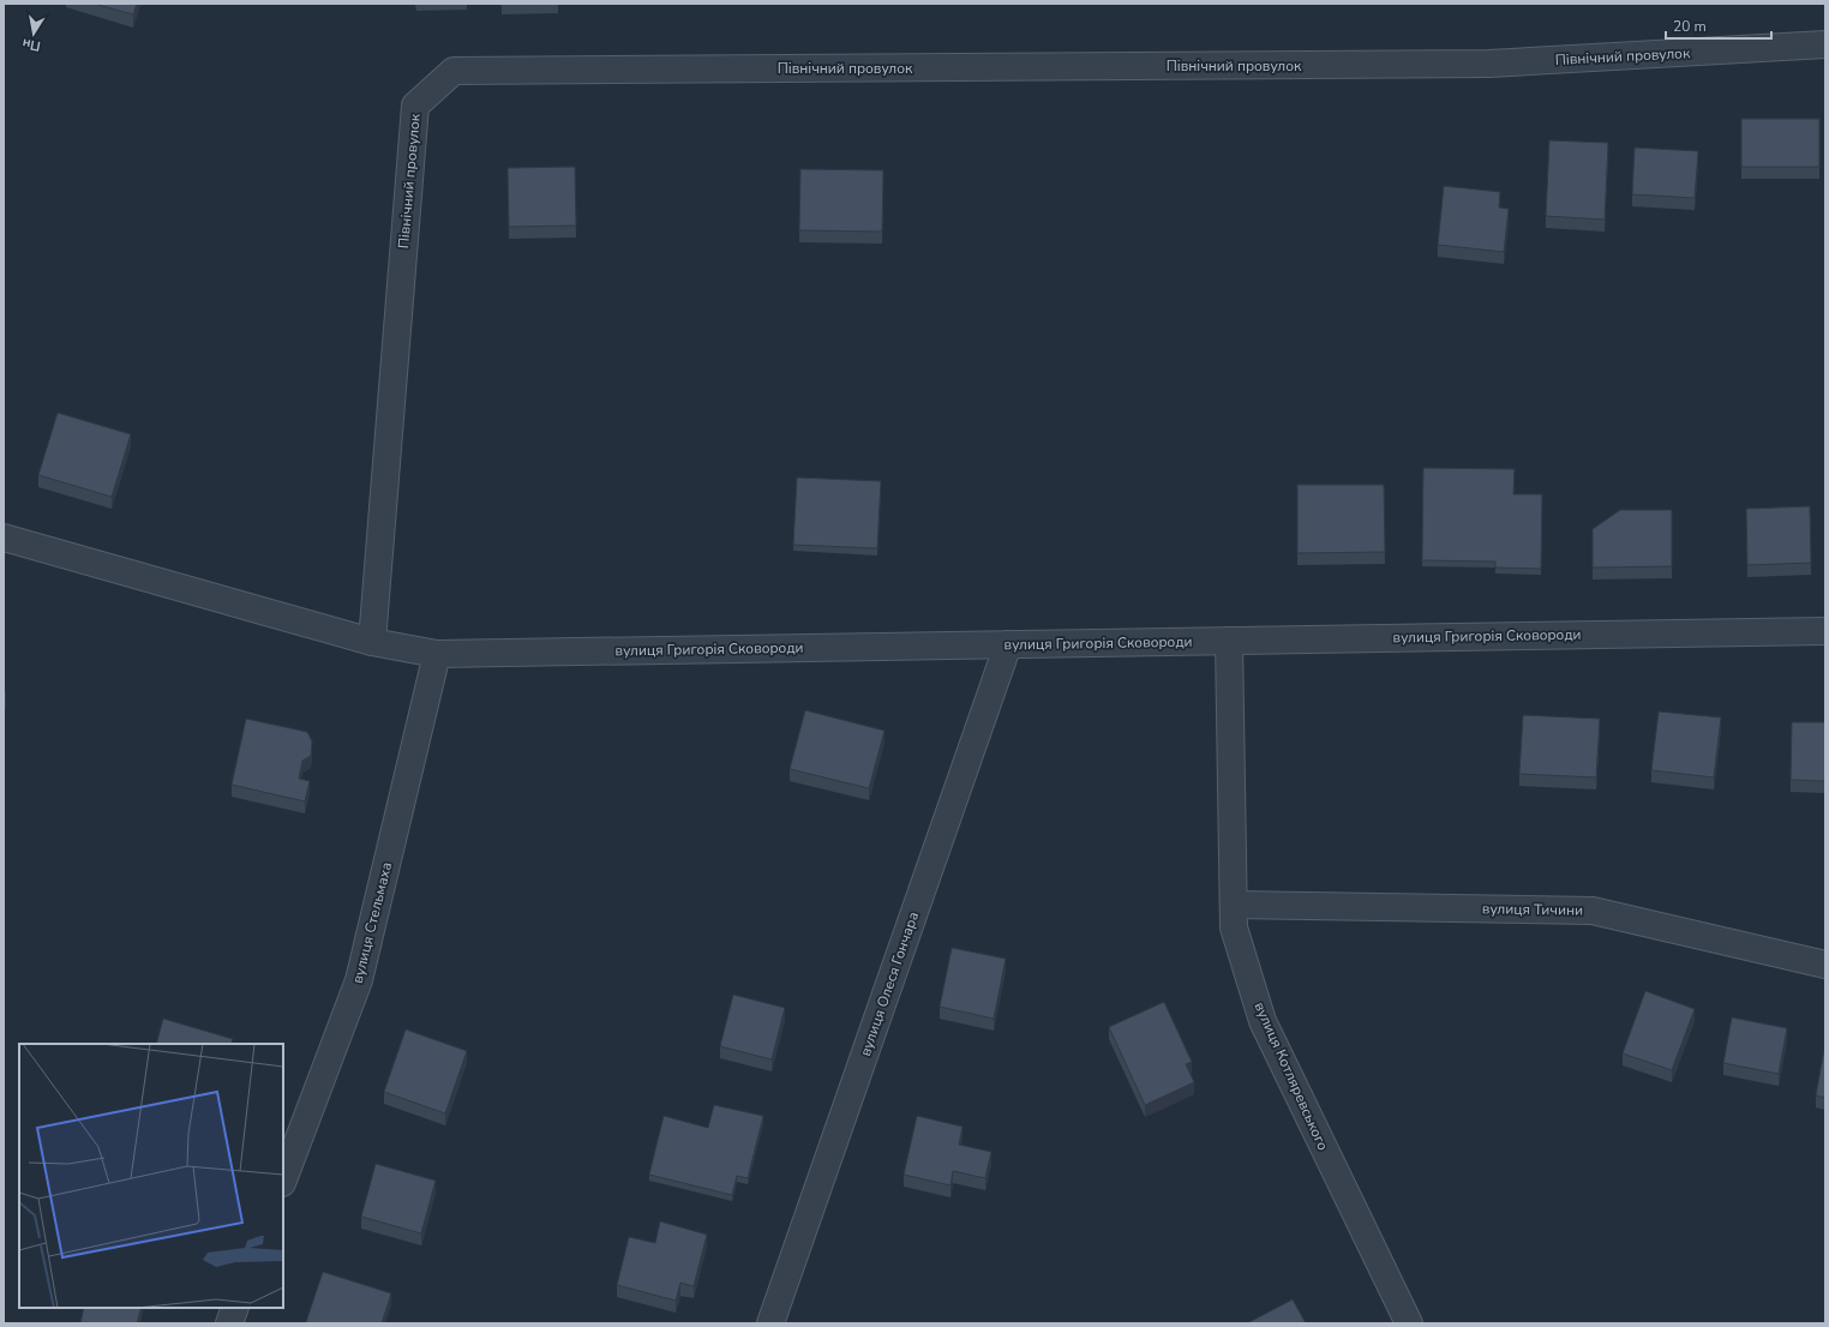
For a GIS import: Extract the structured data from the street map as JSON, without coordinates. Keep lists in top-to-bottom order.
{
  "streets": {
    "street": [
      "Північний провулок",
      "вулиця Григорія Сковороди",
      "вулиця Тичини",
      "вулиця Стельмаха",
      "вулиця Олеся Гончара",
      "вулиця Котляревського"
    ]
  },
  "crossings": [
    ["Північний провулок", "вулиця Григорія Сковороди"],
    ["вулиця Григорія Сковороди", "вулиця Стельмаха"],
    ["вулиця Григорія Сковороди", "вулиця Олеся Гончара"],
    ["вулиця Григорія Сковороди", "вулиця Котляревського"],
    ["вулиця Тичини", "вулиця Котляревського"]
  ],
  "scale_bar": "20 m",
  "north": "bottom"
}
